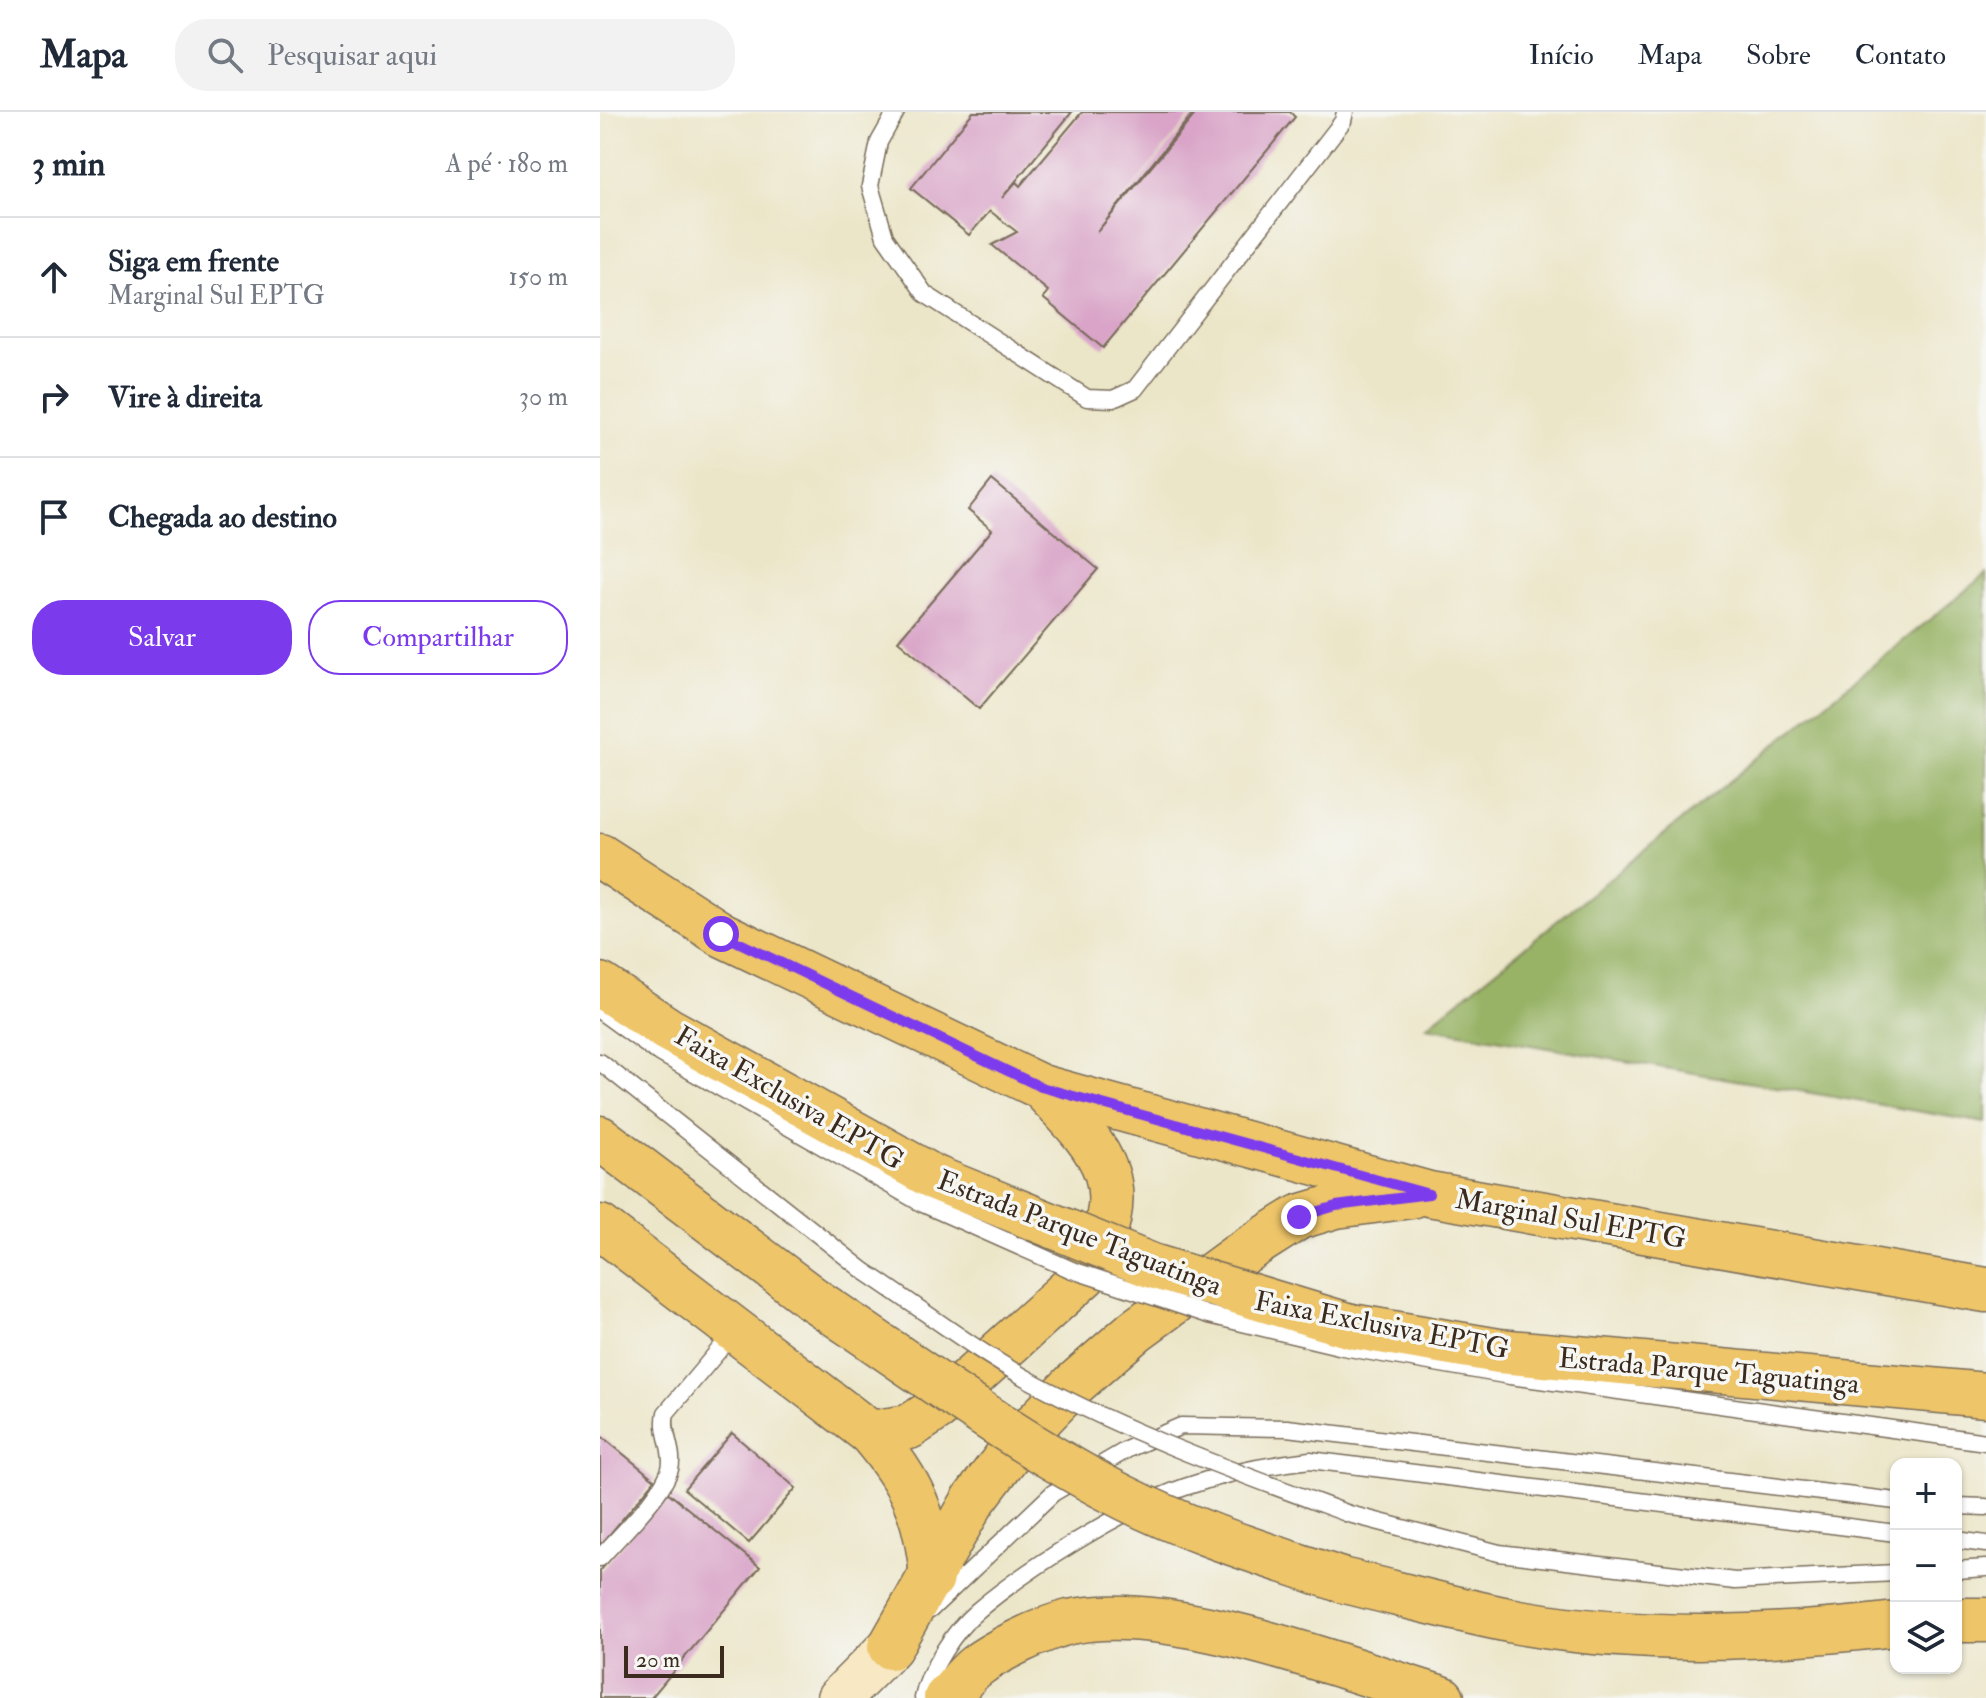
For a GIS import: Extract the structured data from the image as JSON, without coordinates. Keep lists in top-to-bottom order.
{
  "streets": {
    "main road": ["Marginal Sul EPTG", "Estrada Parque Taguatinga"],
    "lane": ["Faixa Exclusiva EPTG"]
  },
  "crossings": [
    ["Faixa Exclusiva EPTG", "Estrada Parque Taguatinga"]
  ],
  "scale_bar": "20 m",
  "page": {
    "header": "Mapa",
    "search": "Pesquisar aqui",
    "nav": [
      "Início",
      "Mapa",
      "Sobre",
      "Contato"
    ],
    "heading": ["3 min", "A pé · 180 m"],
    "list": [
      ["Siga em frente", "Marginal Sul EPTG", "150 m"],
      ["Vire à direita", "30 m"],
      "Chegada ao destino"
    ],
    "buttons": ["Salvar", "Compartilhar"],
    "map_buttons": ["+", "−"],
    "scale": "20 m"
  }
}
